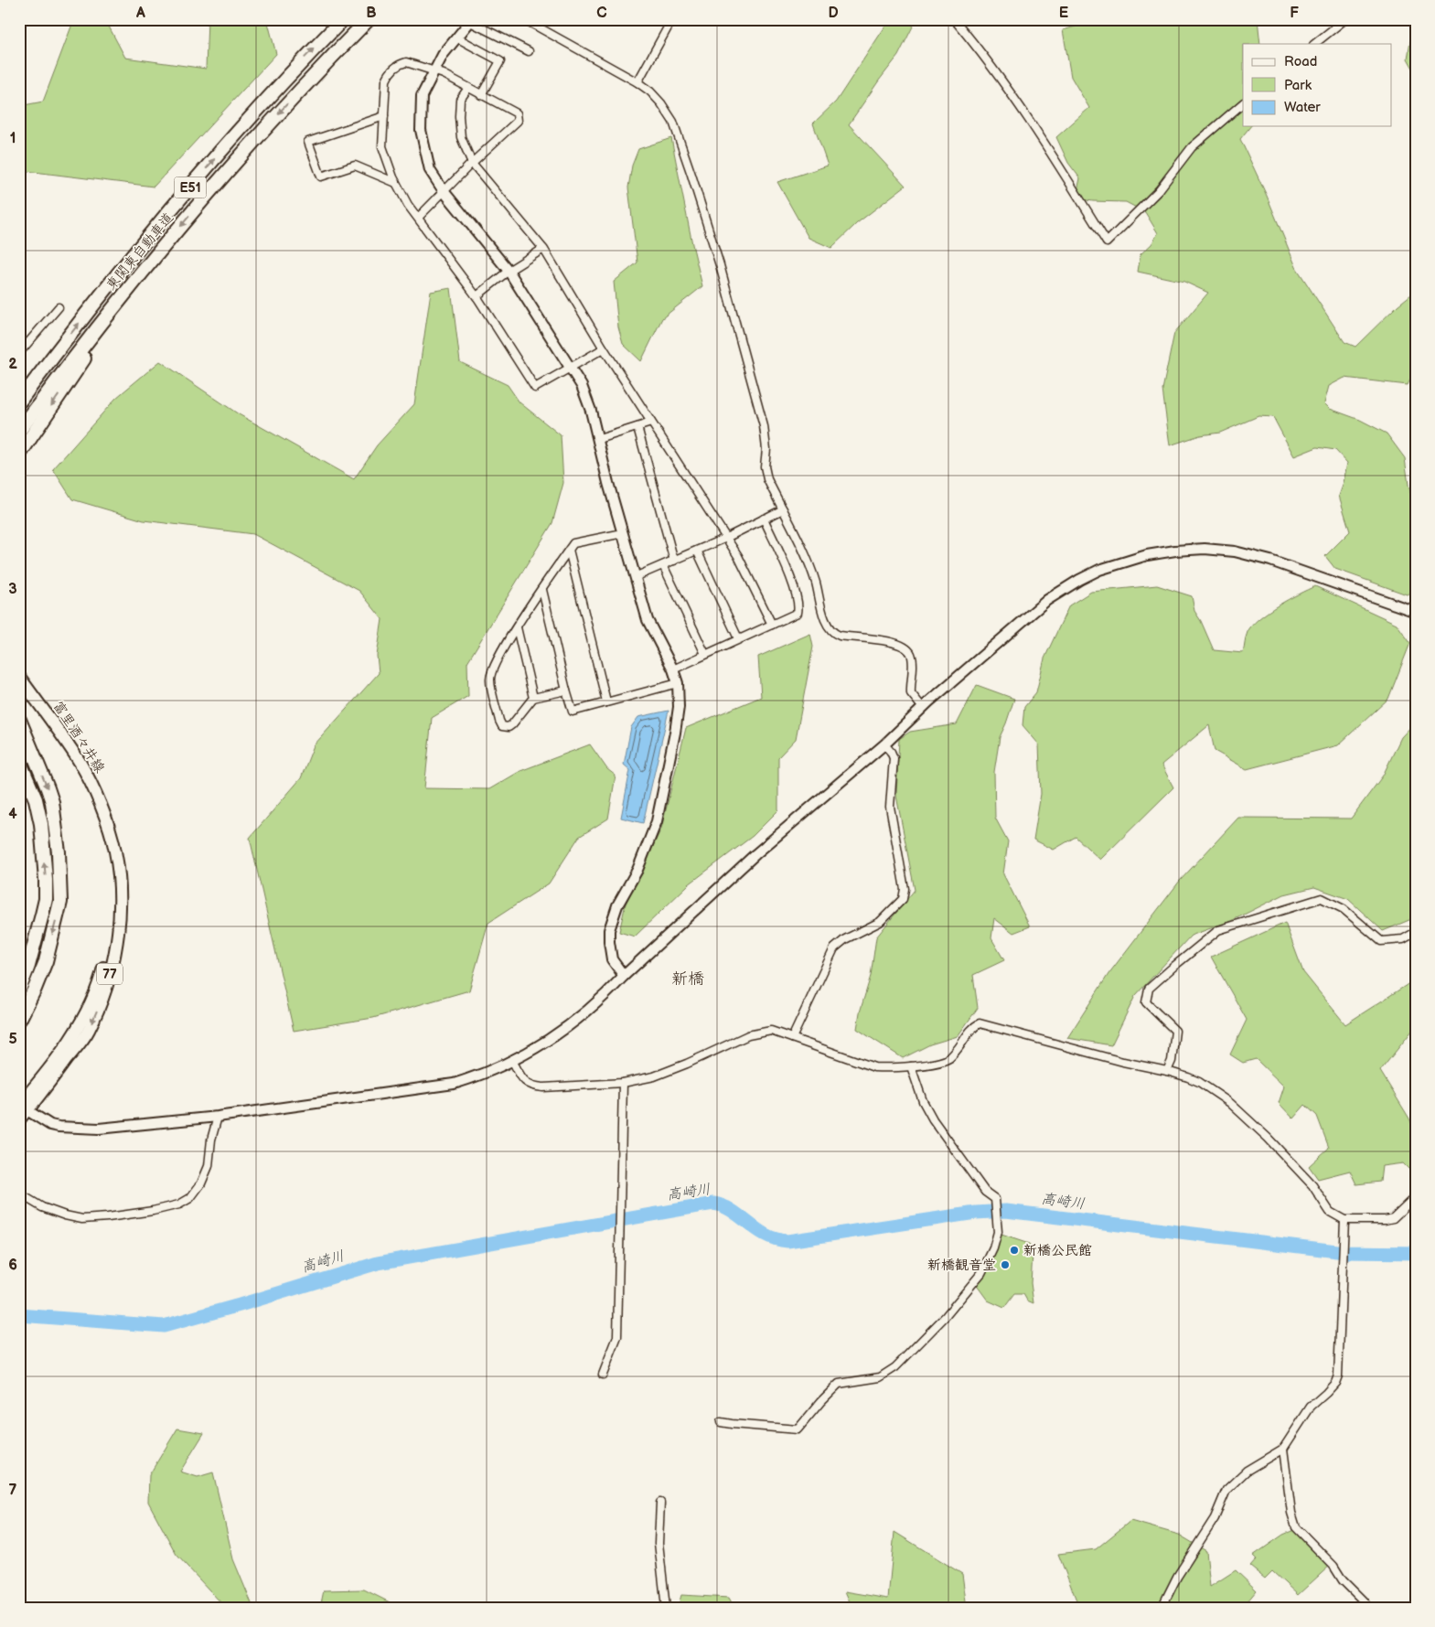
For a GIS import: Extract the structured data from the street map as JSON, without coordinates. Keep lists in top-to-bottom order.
{
  "streets": {
    "highway": ["E51", "東関東自動車道"],
    "main road": ["富里酒々井線", "77"]
  },
  "districts": ["新橋"],
  "water": ["高崎川"],
  "places": ["新橋公民館", "新橋観音堂"],
  "legend": ["Road", "Park", "Water"],
  "grid": {
    "columns": [
      "A",
      "B",
      "C",
      "D",
      "E",
      "F"
    ],
    "rows": [
      "1",
      "2",
      "3",
      "4",
      "5",
      "6",
      "7"
    ]
  }
}
